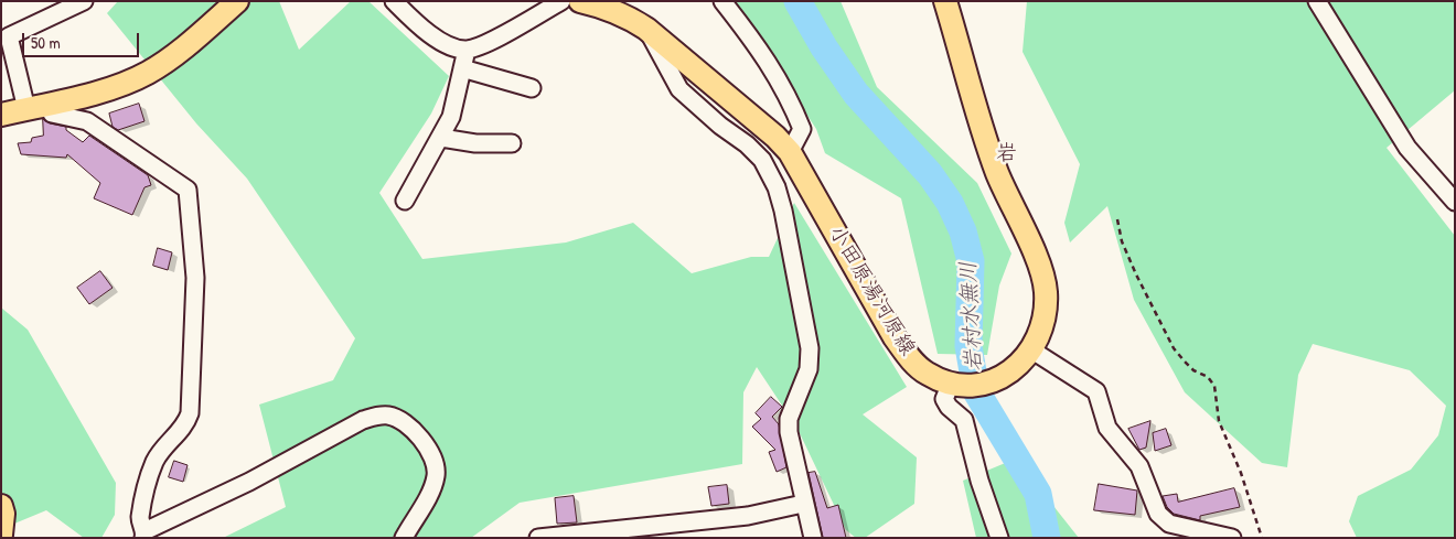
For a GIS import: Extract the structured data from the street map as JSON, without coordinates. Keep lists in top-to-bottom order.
{
  "streets": {
    "main road": ["小田原湯河原線"]
  },
  "districts": ["岩"],
  "water": ["岩村水無川"],
  "scale_bar": "50 m"
}
